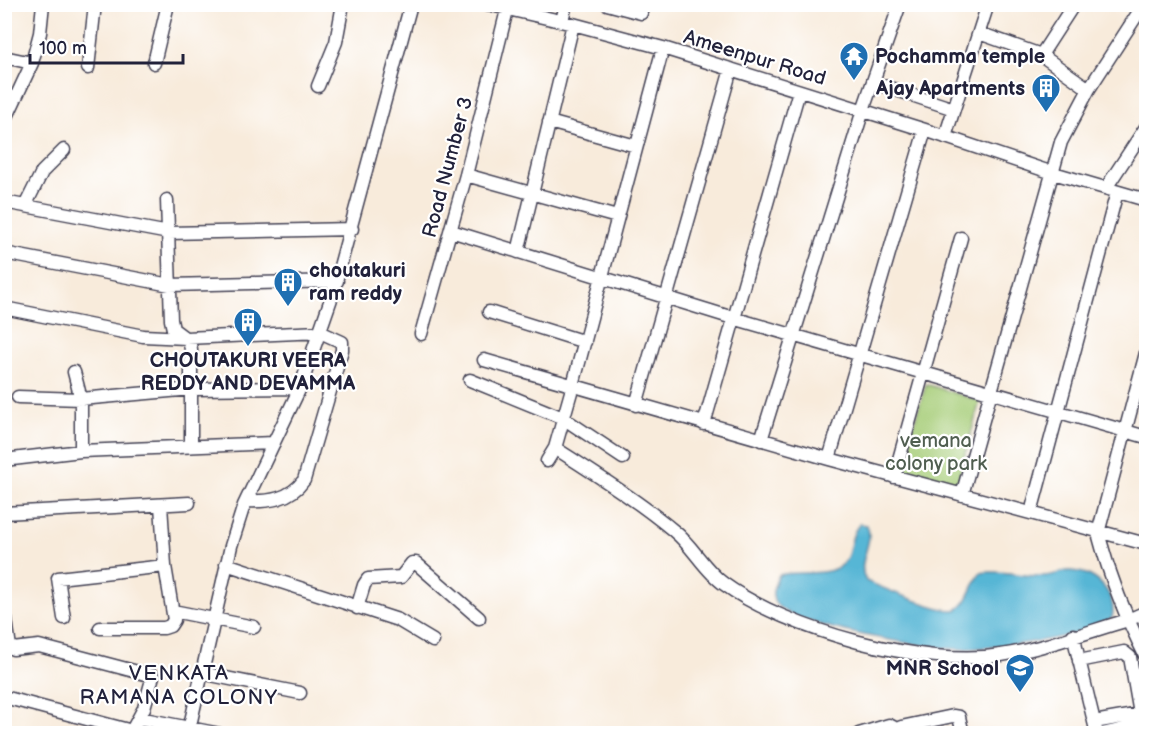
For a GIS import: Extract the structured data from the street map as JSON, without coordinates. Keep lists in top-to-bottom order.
{
  "streets": {
    "street": ["Ameenpur Road", "Road Number 3"]
  },
  "crossings": [
    ["Ameenpur Road", "Road Number 3"]
  ],
  "districts": ["VENKATA RAMANA COLONY"],
  "parks": ["vemana colony park"],
  "places": {
    "temple": ["Pochamma temple"],
    "building": ["Ajay Apartments", "choutakuri ram reddy", "CHOUTAKURI VEERA REDDY AND DEVAMMA"],
    "school or university": ["MNR School"]
  },
  "scale_bar": "100 m"
}
